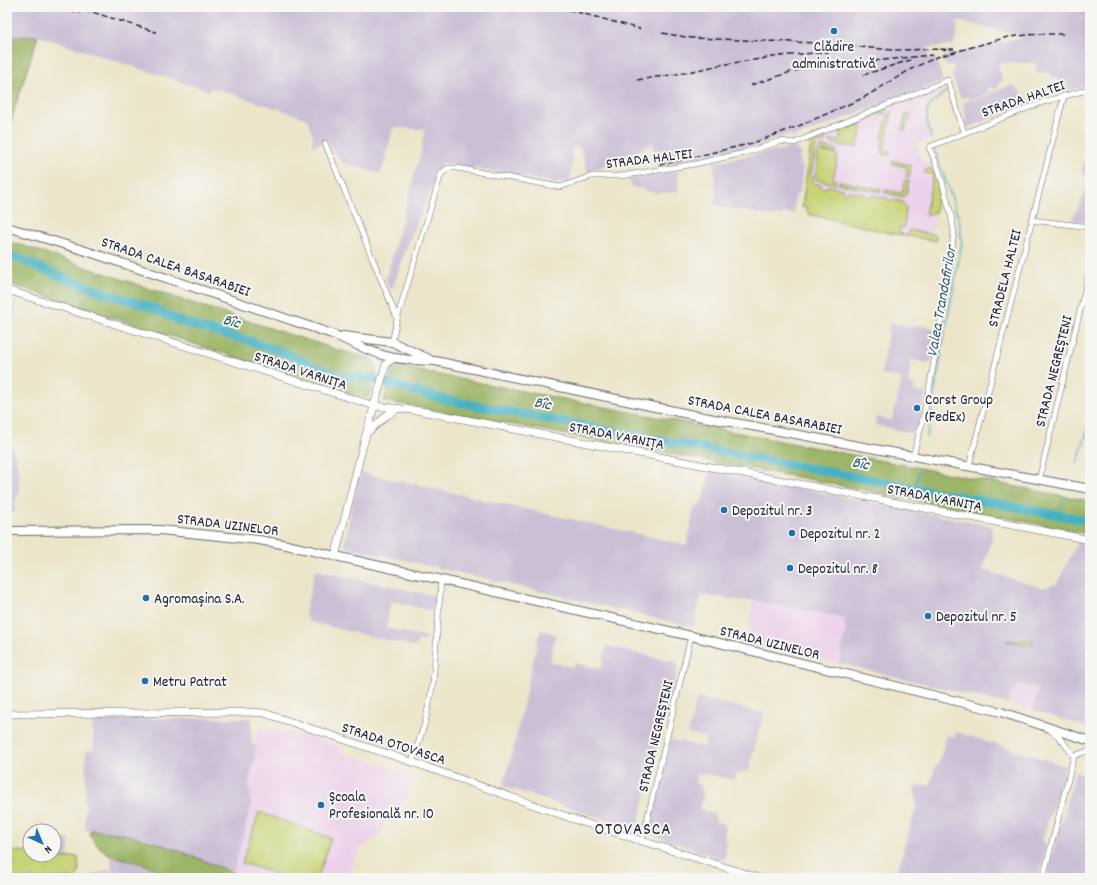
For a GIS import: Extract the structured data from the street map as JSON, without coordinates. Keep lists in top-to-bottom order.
{
  "streets": {
    "main road": ["STRADA CALEA BASARABIEI", "STRADA UZINELOR"],
    "street": [
      "STRADA HALTEI",
      "STRADELA HALTEI",
      "STRADA VARNIȚA",
      "STRADA NEGREȘTENI",
      "STRADA OTOVASCA"
    ]
  },
  "crossings": [
    ["STRADA HALTEI", "STRADA CALEA BASARABIEI"],
    ["STRADA HALTEI", "STRADELA HALTEI"],
    ["STRADA CALEA BASARABIEI", "STRADELA HALTEI"],
    ["STRADA CALEA BASARABIEI", "STRADA NEGREȘTENI"],
    ["STRADA NEGREȘTENI", "STRADA UZINELOR"],
    ["STRADA NEGREȘTENI", "STRADA OTOVASCA"]
  ],
  "districts": ["OTOVASCA"],
  "water": ["Valea Trandafirilor", "Bîc"],
  "places": [
    "Clădire administrativă",
    "Corst Group (FedEx)",
    "Depozitul nr. 3",
    "Depozitul nr. 2",
    "Depozitul nr. 8",
    "Agromașina S.A.",
    "Depozitul nr. 5",
    "Metru Patrat",
    "Școala Profesională nr. 10"
  ],
  "north": "bottom right"
}
